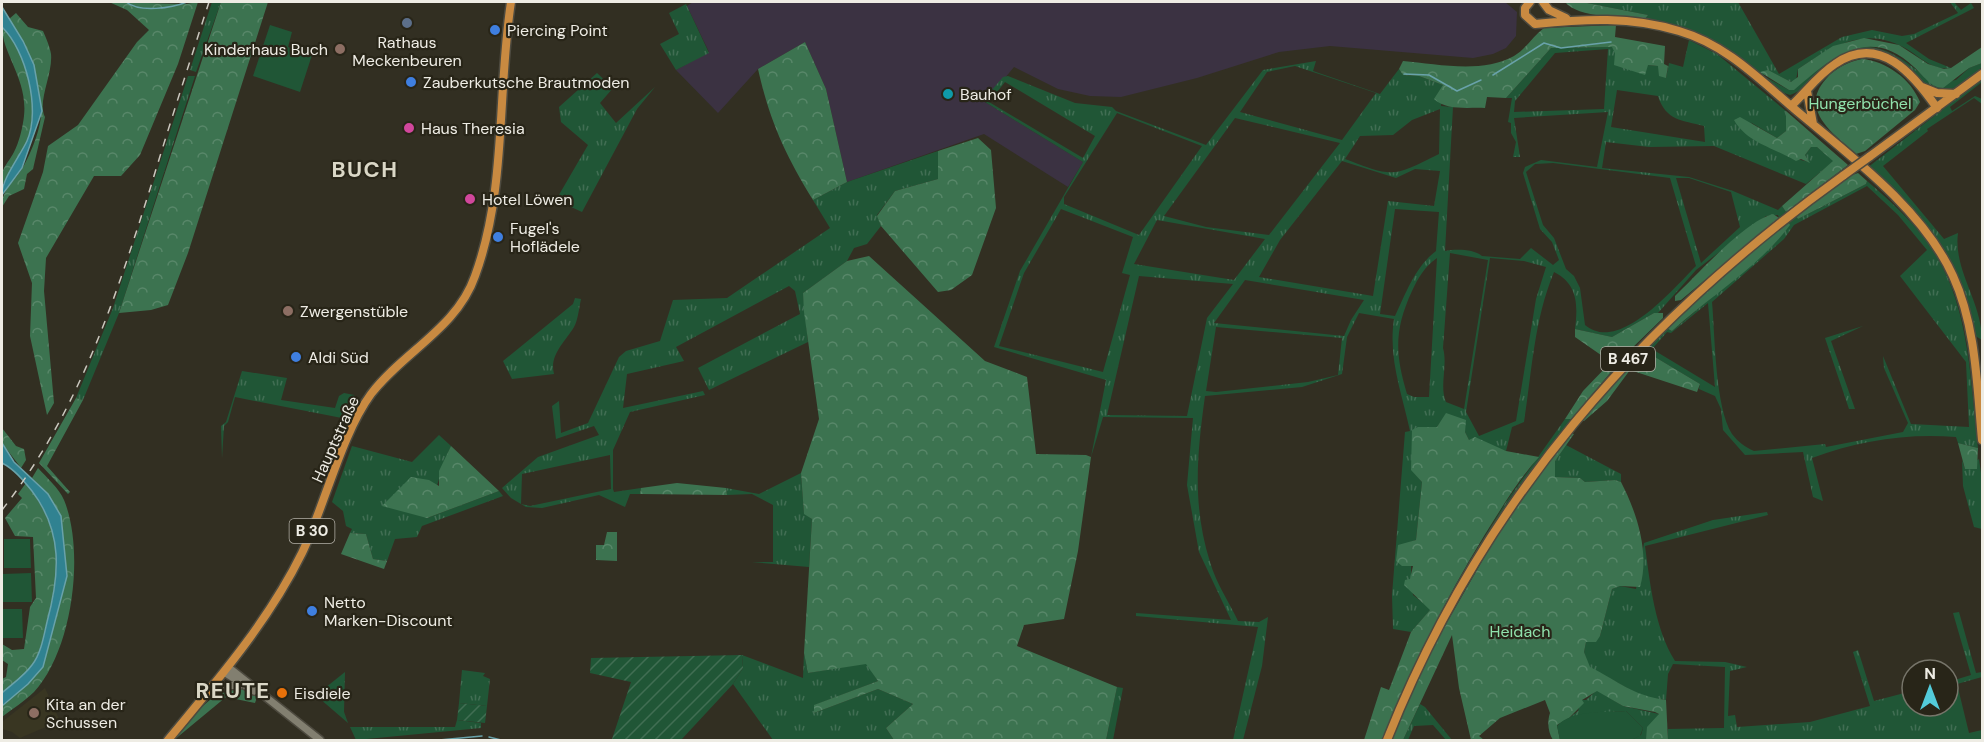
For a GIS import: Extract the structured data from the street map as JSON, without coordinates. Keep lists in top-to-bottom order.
{
  "streets": {
    "main road": ["B 467", "Hauptstraße", "B 30"]
  },
  "districts": ["BUCH", "REUTE"],
  "parks": ["Hungerbüchel", "Heidach"],
  "places": [
    "Rathaus Meckenbeuren",
    "Piercing Point",
    "Kinderhaus Buch",
    "Zauberkutsche Brautmoden",
    "Bauhof",
    "Haus Theresia",
    "Hotel Löwen",
    "Fugel's Hoflädele",
    "Zwergenstüble",
    "Aldi Süd",
    "Netto Marken-Discount",
    "Eisdiele",
    "Kita an der Schussen"
  ],
  "north": "top"
}
